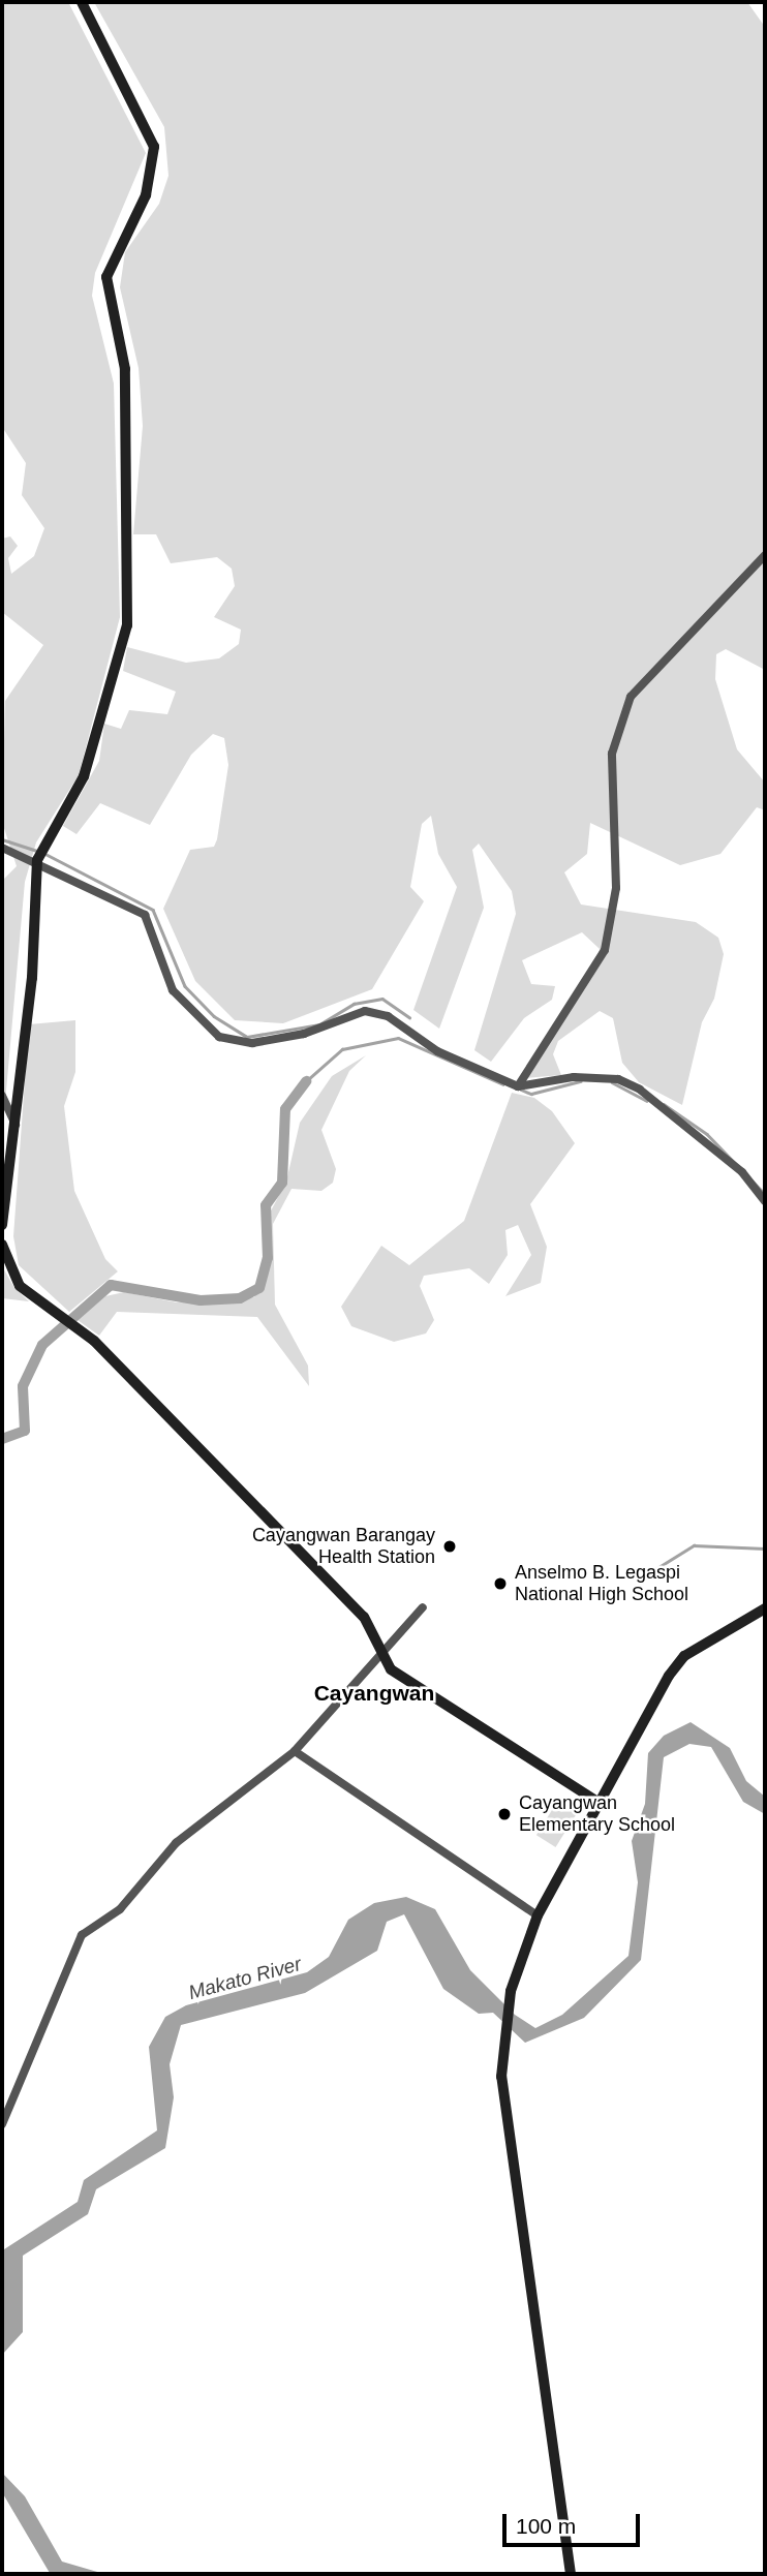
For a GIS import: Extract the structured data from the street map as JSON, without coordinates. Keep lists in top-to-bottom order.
{
  "districts": ["Cayangwan"],
  "water": ["Makato River"],
  "places": ["Cayangwan Barangay Health Station", "Anselmo B. Legaspi National High School", "Cayangwan Elementary School"],
  "scale_bar": "100 m"
}
